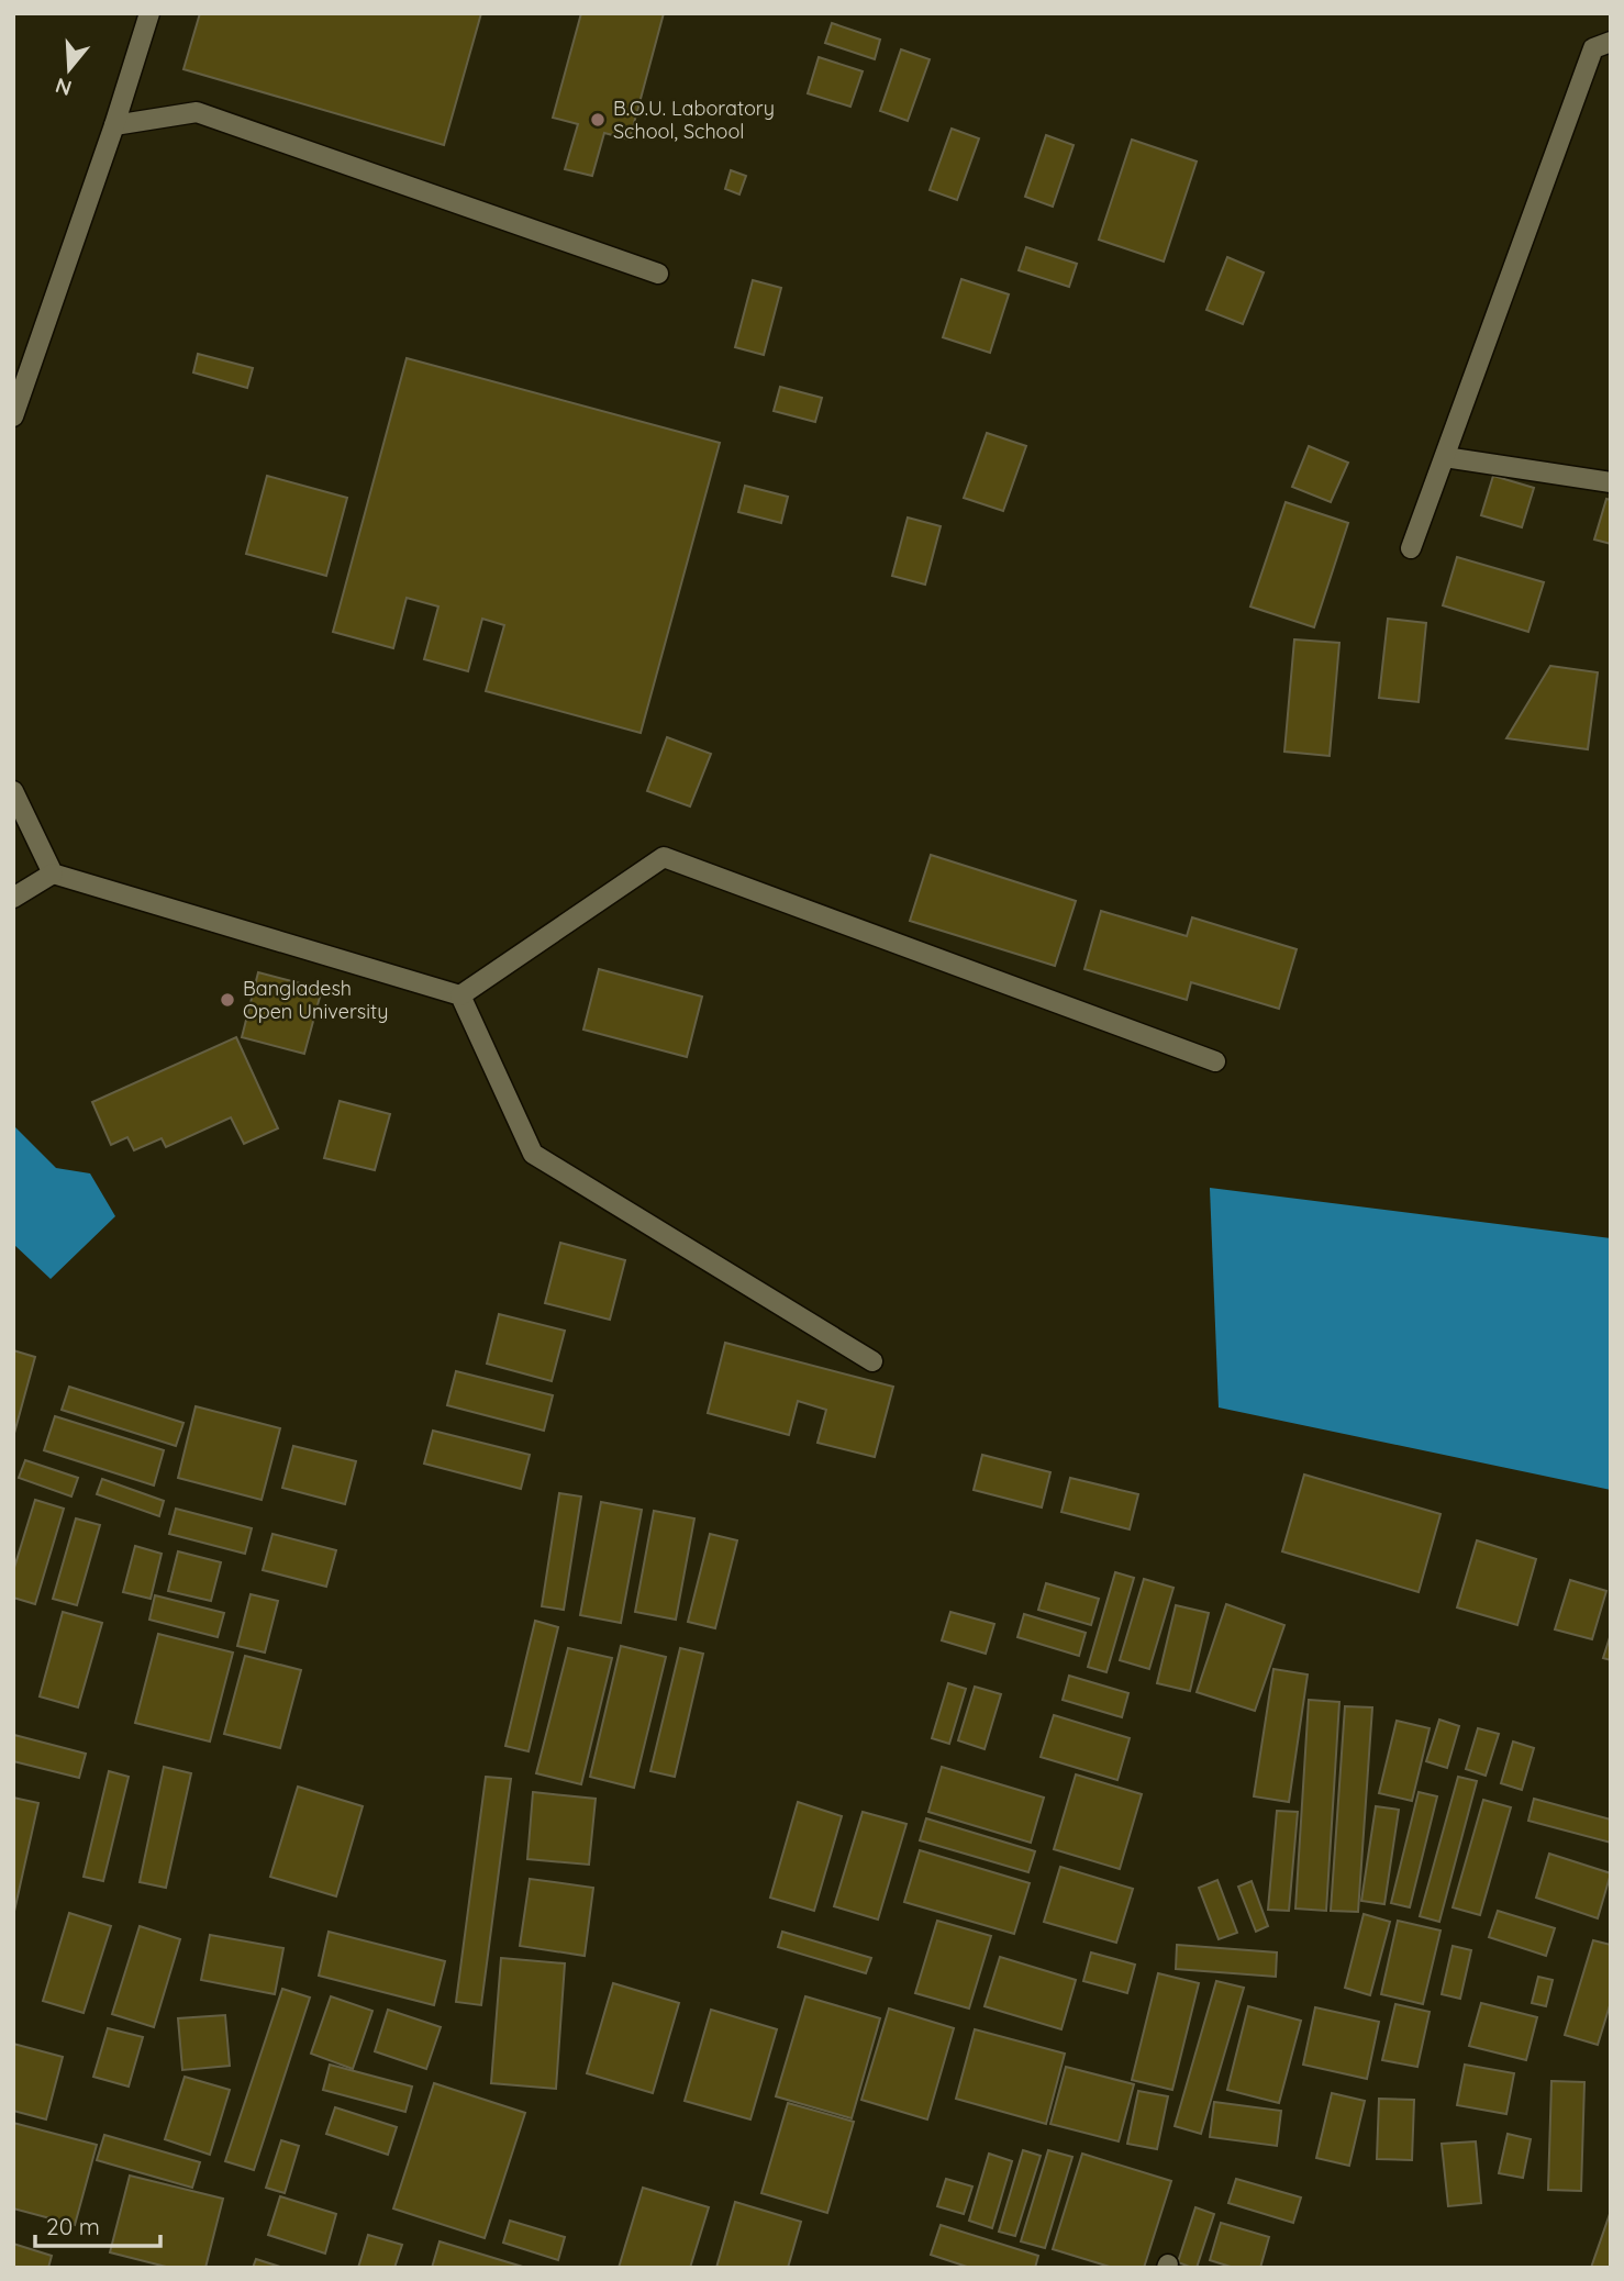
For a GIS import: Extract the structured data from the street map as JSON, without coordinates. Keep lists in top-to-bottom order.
{
  "places": ["B.O.U. Laboratory School, School", "Bangladesh Open University"],
  "scale_bar": "20 m",
  "north": "bottom"
}
